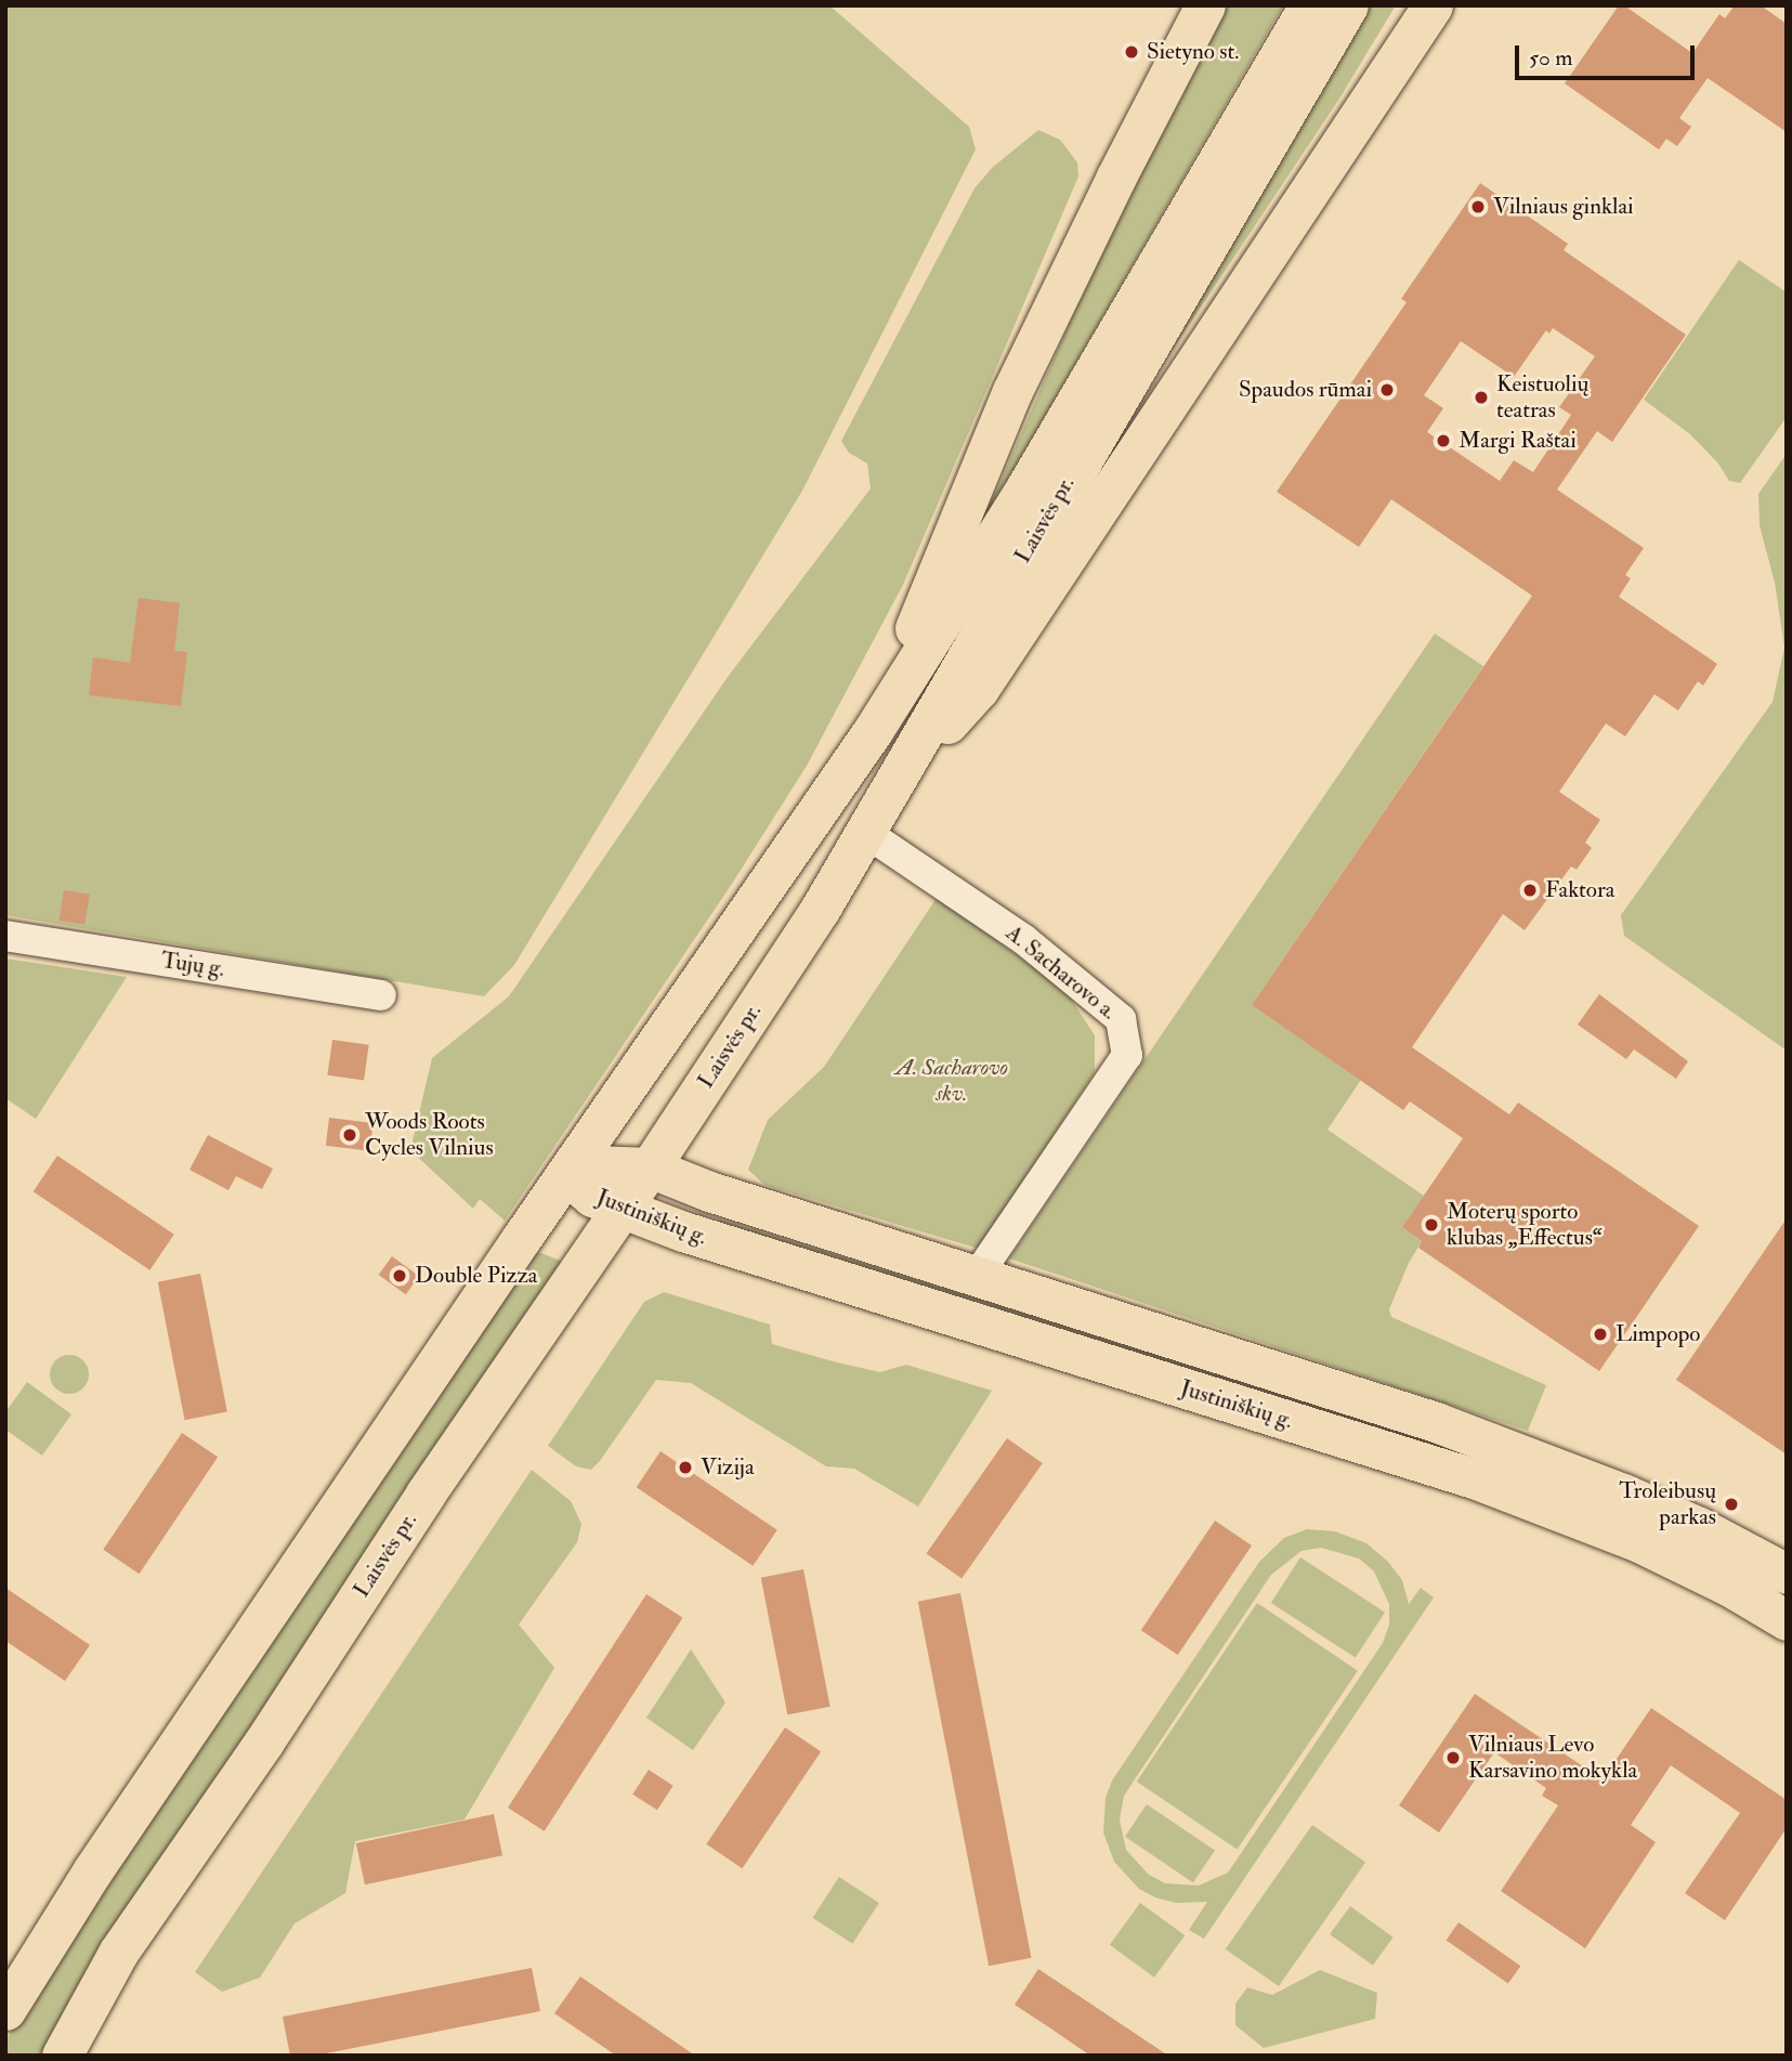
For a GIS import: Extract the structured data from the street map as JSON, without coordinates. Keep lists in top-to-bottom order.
{
  "streets": {
    "main road": ["Laisvės pr.", "Justiniškių g."],
    "street": ["Tujų g.", "A. Sacharovo a."]
  },
  "crossings": [
    ["Laisvės pr.", "A. Sacharovo a."],
    ["Laisvės pr.", "Justiniškių g."],
    ["A. Sacharovo a.", "Justiniškių g."]
  ],
  "parks": ["A. Sacharovo skv."],
  "places": [
    "Sietyno st.",
    "Vilniaus ginklai",
    "Spaudos rūmai",
    "Keistuolių teatras",
    "Margi Raštai",
    "Faktora",
    "Woods Roots Cycles Vilnius",
    "Moterų sporto klubas „Effectus“",
    "Double Pizza",
    "Limpopo",
    "Vizija",
    "Troleibusų parkas",
    "Vilniaus Levo Karsavino mokykla"
  ],
  "scale_bar": "50 m"
}
